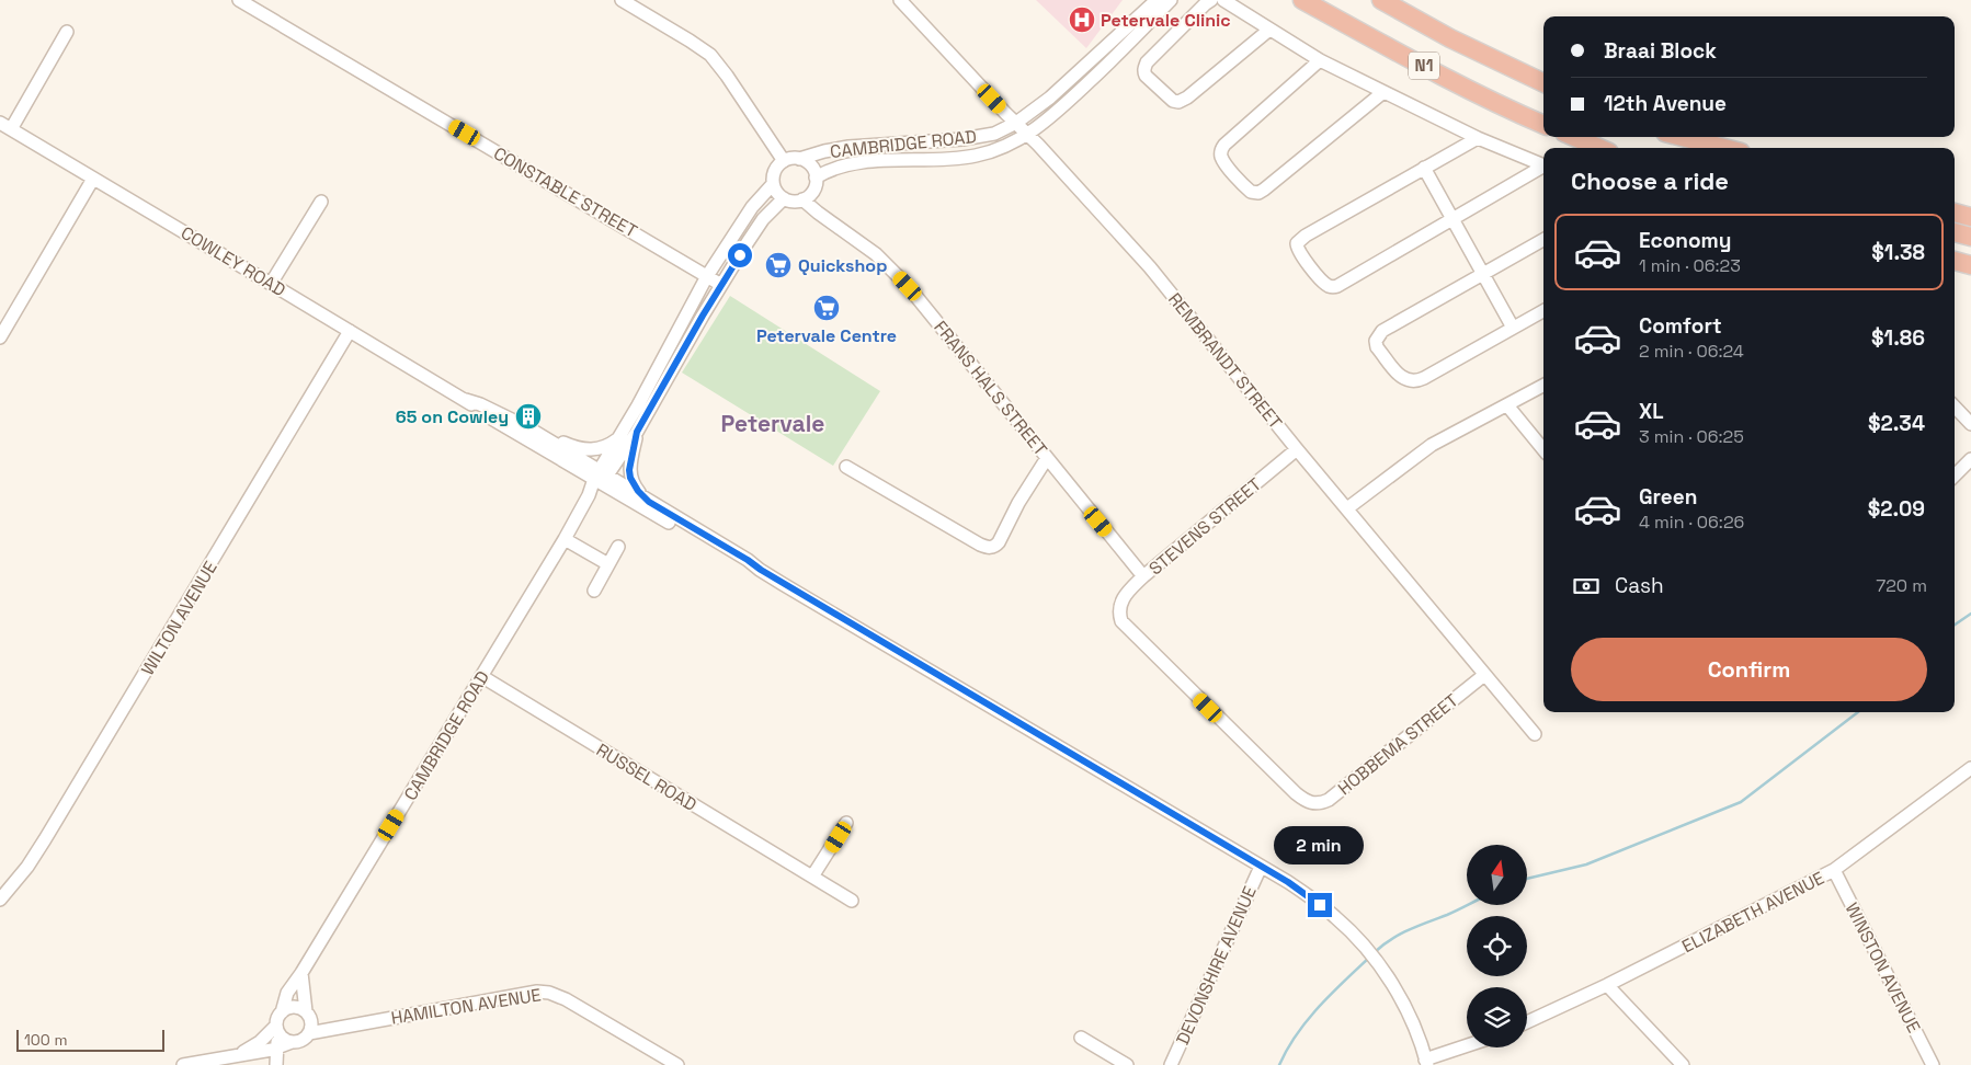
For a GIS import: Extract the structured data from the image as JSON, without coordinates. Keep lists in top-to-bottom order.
{
  "streets": {
    "highway": ["N1"],
    "street": [
      "CAMBRIDGE ROAD",
      "CONSTABLE STREET",
      "COWLEY ROAD",
      "REMBRANDT STREET",
      "FRANS HALS STREET",
      "STEVENS STREET",
      "WILTON AVENUE",
      "HOBBEMA STREET",
      "RUSSEL ROAD",
      "ELIZABETH AVENUE",
      "DEVONSHIRE AVENUE",
      "WINSTON AVENUE",
      "HAMILTON AVENUE"
    ]
  },
  "crossings": [
    ["CAMBRIDGE ROAD", "CONSTABLE STREET"],
    ["CAMBRIDGE ROAD", "COWLEY ROAD"],
    ["CAMBRIDGE ROAD", "REMBRANDT STREET"],
    ["CAMBRIDGE ROAD", "FRANS HALS STREET"],
    ["CAMBRIDGE ROAD", "RUSSEL ROAD"],
    ["CAMBRIDGE ROAD", "HAMILTON AVENUE"],
    ["COWLEY ROAD", "WILTON AVENUE"],
    ["COWLEY ROAD", "DEVONSHIRE AVENUE"],
    ["REMBRANDT STREET", "STEVENS STREET"],
    ["REMBRANDT STREET", "HOBBEMA STREET"],
    ["FRANS HALS STREET", "STEVENS STREET"],
    ["STEVENS STREET", "HOBBEMA STREET"],
    ["ELIZABETH AVENUE", "WINSTON AVENUE"]
  ],
  "districts": ["Petervale"],
  "places": {
    "hospital": ["Petervale Clinic"],
    "supermarket": ["Quickshop", "Petervale Centre"],
    "building": ["65 on Cowley"]
  },
  "scale_bar": "100 m",
  "north": "top",
  "page": {
    "banner": ["Braai Block", "12th Avenue"],
    "heading": "Choose a ride",
    "list": [
      {
        "name": "Economy",
        "note": "1 min · 06:23",
        "value": "$1.38"
      },
      {
        "name": "Comfort",
        "note": "2 min · 06:24",
        "value": "$1.86"
      },
      {
        "name": "XL",
        "note": "3 min · 06:25",
        "value": "$2.34"
      },
      {
        "name": "Green",
        "note": "4 min · 06:26",
        "value": "$2.09"
      }
    ],
    "pay": ["Cash", "720 m"],
    "buttons": "Confirm",
    "bubble": "2 min",
    "scale": "100 m"
  }
}
